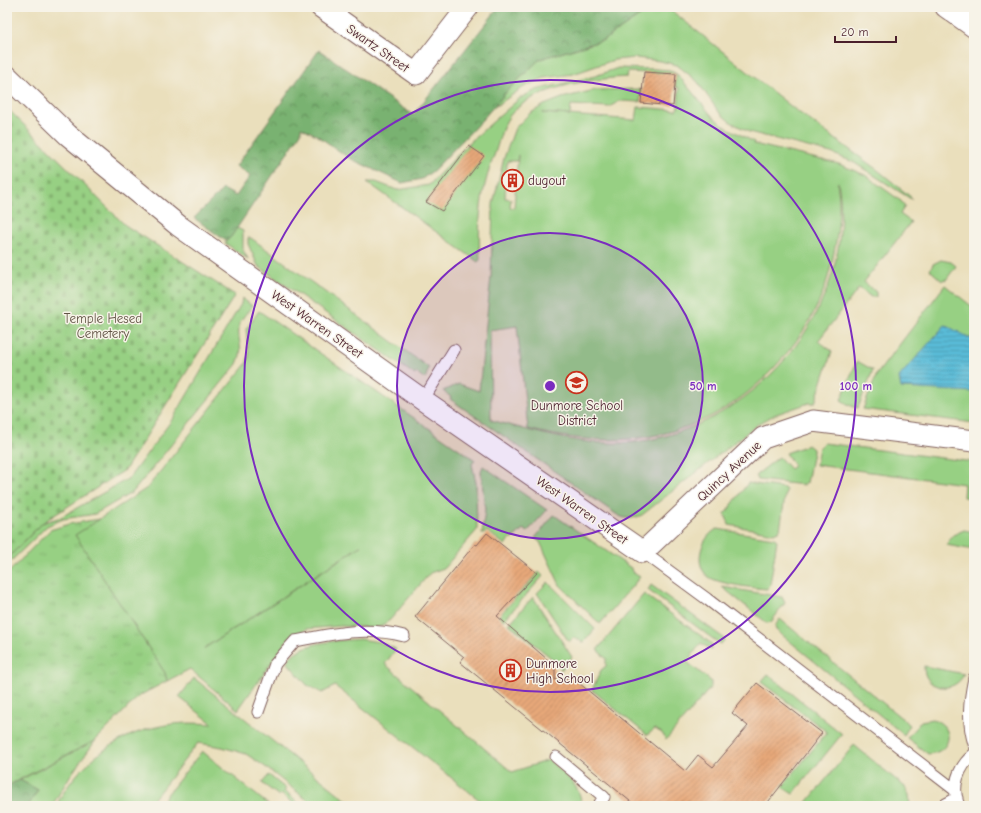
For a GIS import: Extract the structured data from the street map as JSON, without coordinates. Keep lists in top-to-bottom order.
{
  "streets": {
    "street": ["Swartz Street", "West Warren Street", "Quincy Avenue"]
  },
  "crossings": [
    ["West Warren Street", "Quincy Avenue"]
  ],
  "parks": ["Temple Hesed Cemetery"],
  "places": {
    "building": ["dugout", "Dunmore High School"],
    "school or university": ["Dunmore School District"]
  },
  "scale_bar": "20 m",
  "rings": ["50 m", "100 m"]
}
